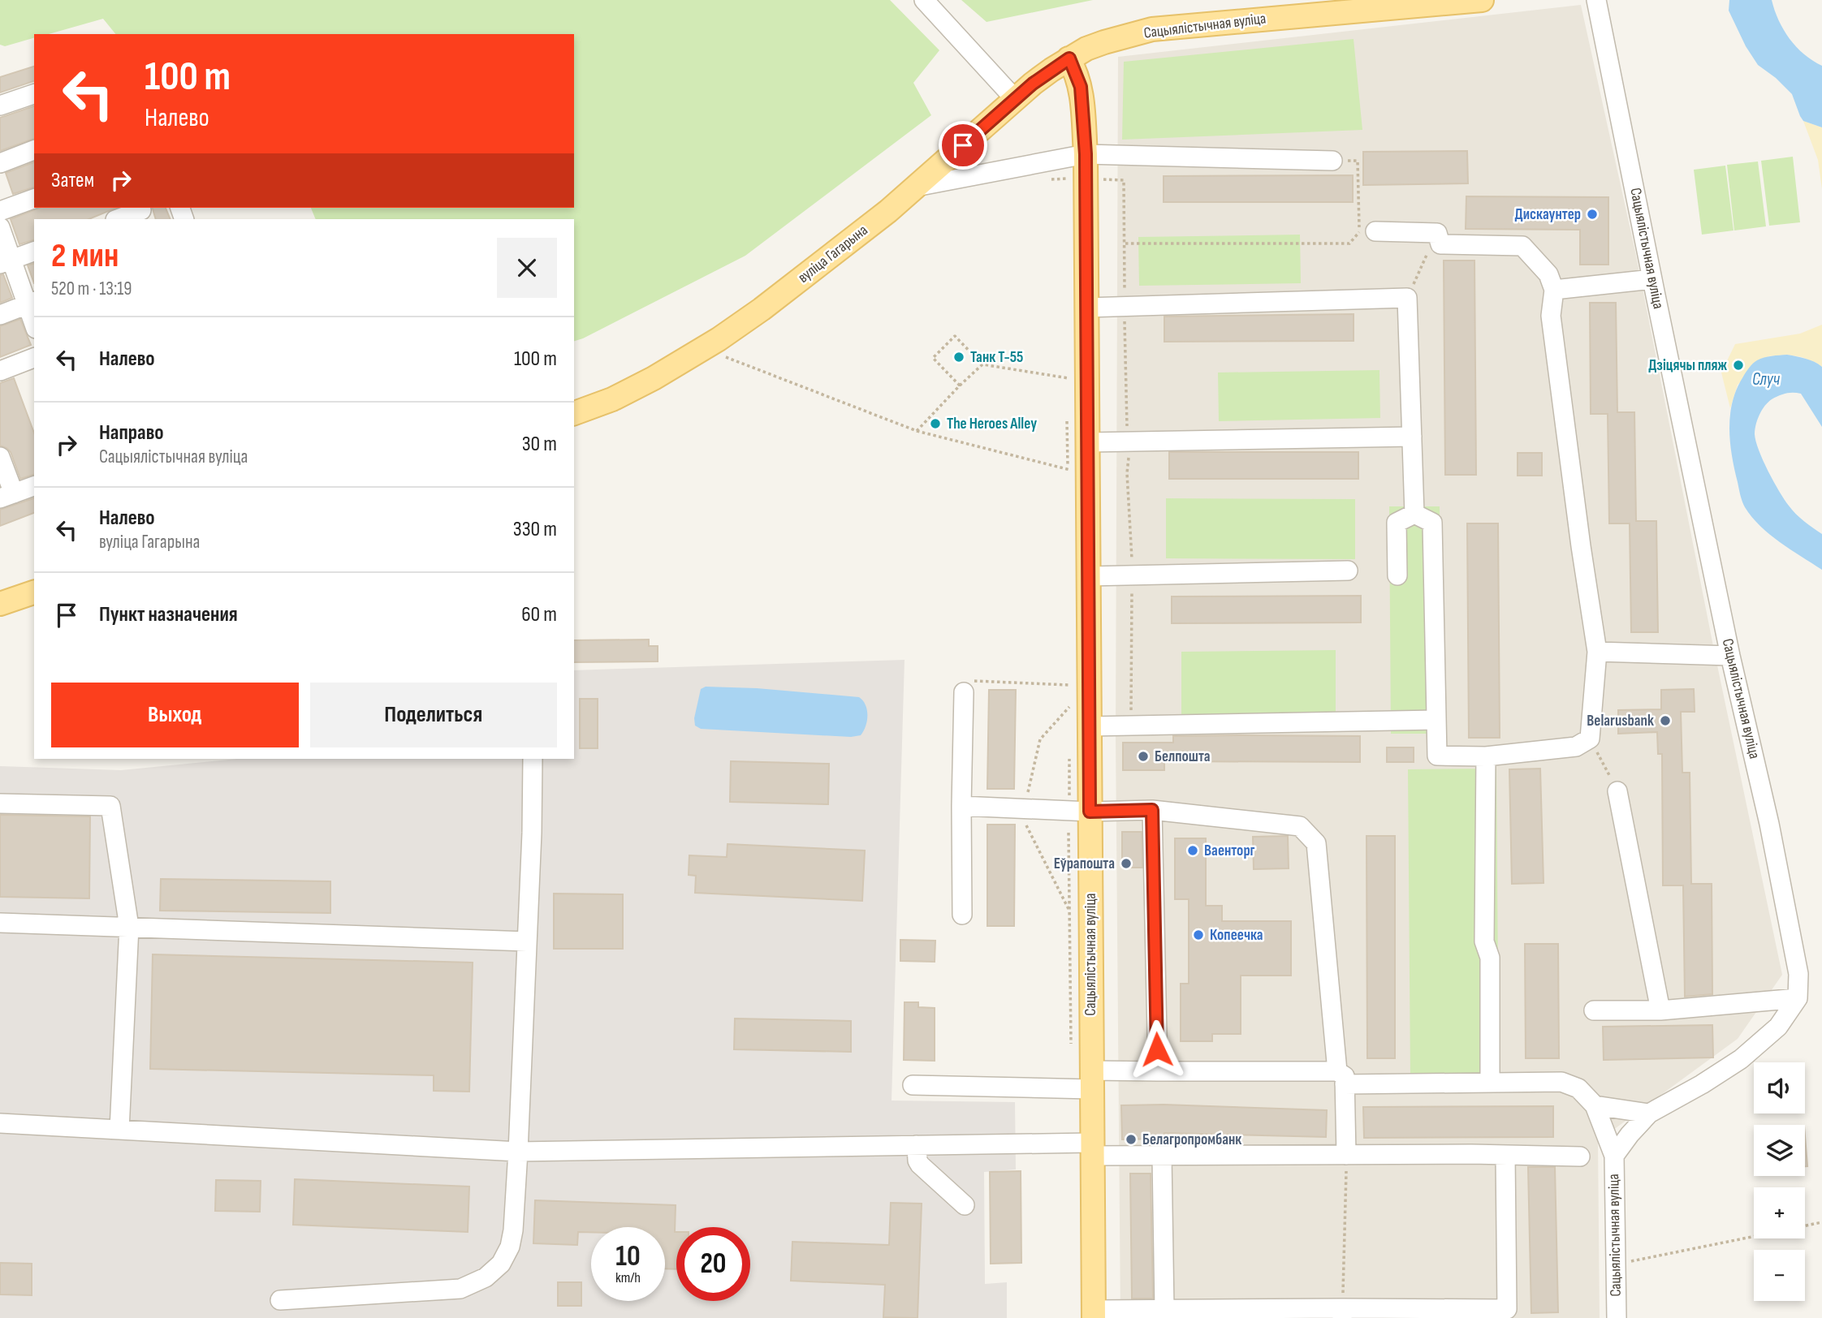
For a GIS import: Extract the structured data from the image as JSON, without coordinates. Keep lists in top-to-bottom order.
{
  "streets": {
    "main road": ["Сацыялістычная вуліца", "вуліца Гагарына"]
  },
  "crossings": [
    ["Сацыялістычная вуліца", "вуліца Гагарына"]
  ],
  "water": ["Случ"],
  "places": [
    "Дискаунтер",
    "Танк Т-55",
    "Дзіцячы пляж",
    "The Heroes Alley",
    "Belarusbank",
    "Белпошта",
    "Ваенторг",
    "Еўрапошта",
    "Копеечка",
    "Белагропромбанк"
  ],
  "page": {
    "turn": ["100 m", "Налево"],
    "then": "Затем",
    "heading": ["2 мин", "520 m · 13:19"],
    "list": [
      {
        "name": "Налево",
        "value": "100 m"
      },
      {
        "name": "Направо",
        "note": "Сацыялістычная вуліца",
        "value": "30 m"
      },
      {
        "name": "Налево",
        "note": "вуліца Гагарына",
        "value": "330 m"
      },
      {
        "name": "Пункт назначения",
        "value": "60 m"
      }
    ],
    "buttons": ["Выход", "Поделиться"],
    "map_buttons": ["+", "−"],
    "speed": "10 km/h",
    "limit": "20"
  }
}
